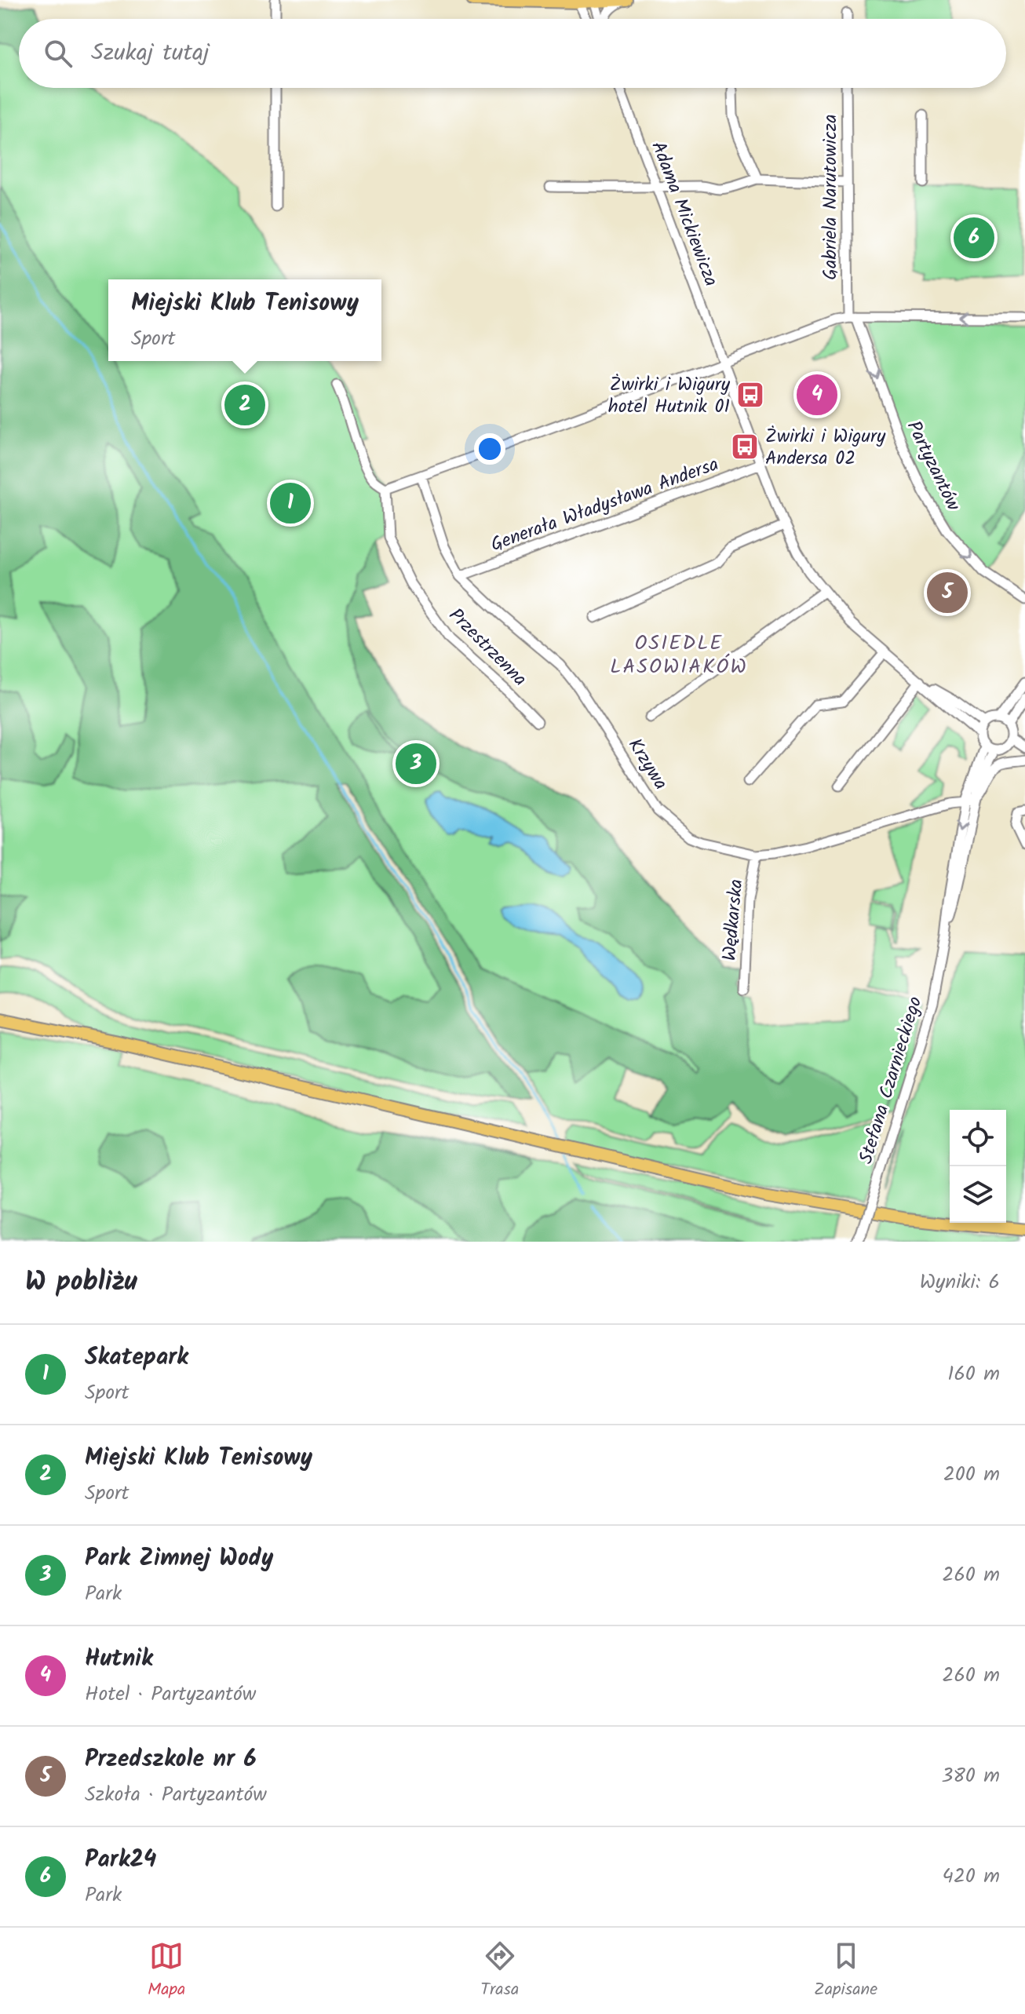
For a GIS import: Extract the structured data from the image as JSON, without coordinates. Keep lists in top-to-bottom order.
{
  "streets": {
    "street": [
      "Gabriela Narutowicza",
      "Adama Mickiewicza",
      "Partyzantów",
      "Generała Władysława Andersa",
      "Przestrzenna",
      "Krzywa",
      "Wędkarska",
      "Stefana Czarnieckiego"
    ]
  },
  "crossings": [
    ["Gabriela Narutowicza", "Partyzantów"],
    ["Adama Mickiewicza", "Generała Władysława Andersa"],
    ["Generała Władysława Andersa", "Krzywa"],
    ["Krzywa", "Wędkarska"],
    ["Krzywa", "Stefana Czarnieckiego"]
  ],
  "one_way": ["Partyzantów"],
  "districts": ["OSIEDLE LASOWIAKÓW"],
  "places": {
    "bus stop": ["Żwirki i Wigury hotel Hutnik 01", "Żwirki i Wigury Andersa 02"]
  },
  "page": {
    "search": "Szukaj tutaj",
    "pins": [
      "6",
      "4",
      "2",
      "1",
      "5",
      "3"
    ],
    "popup": ["Miejski Klub Tenisowy", "Sport"],
    "heading": ["W pobliżu", "Wyniki: 6"],
    "list": [
      {
        "mark": "1",
        "name": "Skatepark",
        "note": "Sport",
        "value": "160 m"
      },
      {
        "mark": "2",
        "name": "Miejski Klub Tenisowy",
        "note": "Sport",
        "value": "200 m"
      },
      {
        "mark": "3",
        "name": "Park Zimnej Wody",
        "note": "Park",
        "value": "260 m"
      },
      {
        "mark": "4",
        "name": "Hutnik",
        "note": "Hotel · Partyzantów",
        "value": "260 m"
      },
      {
        "mark": "5",
        "name": "Przedszkole nr 6",
        "note": "Szkoła · Partyzantów",
        "value": "380 m"
      },
      {
        "mark": "6",
        "name": "Park24",
        "note": "Park",
        "value": "420 m"
      }
    ],
    "nav": ["Mapa", "Trasa", "Zapisane"]
  }
}
